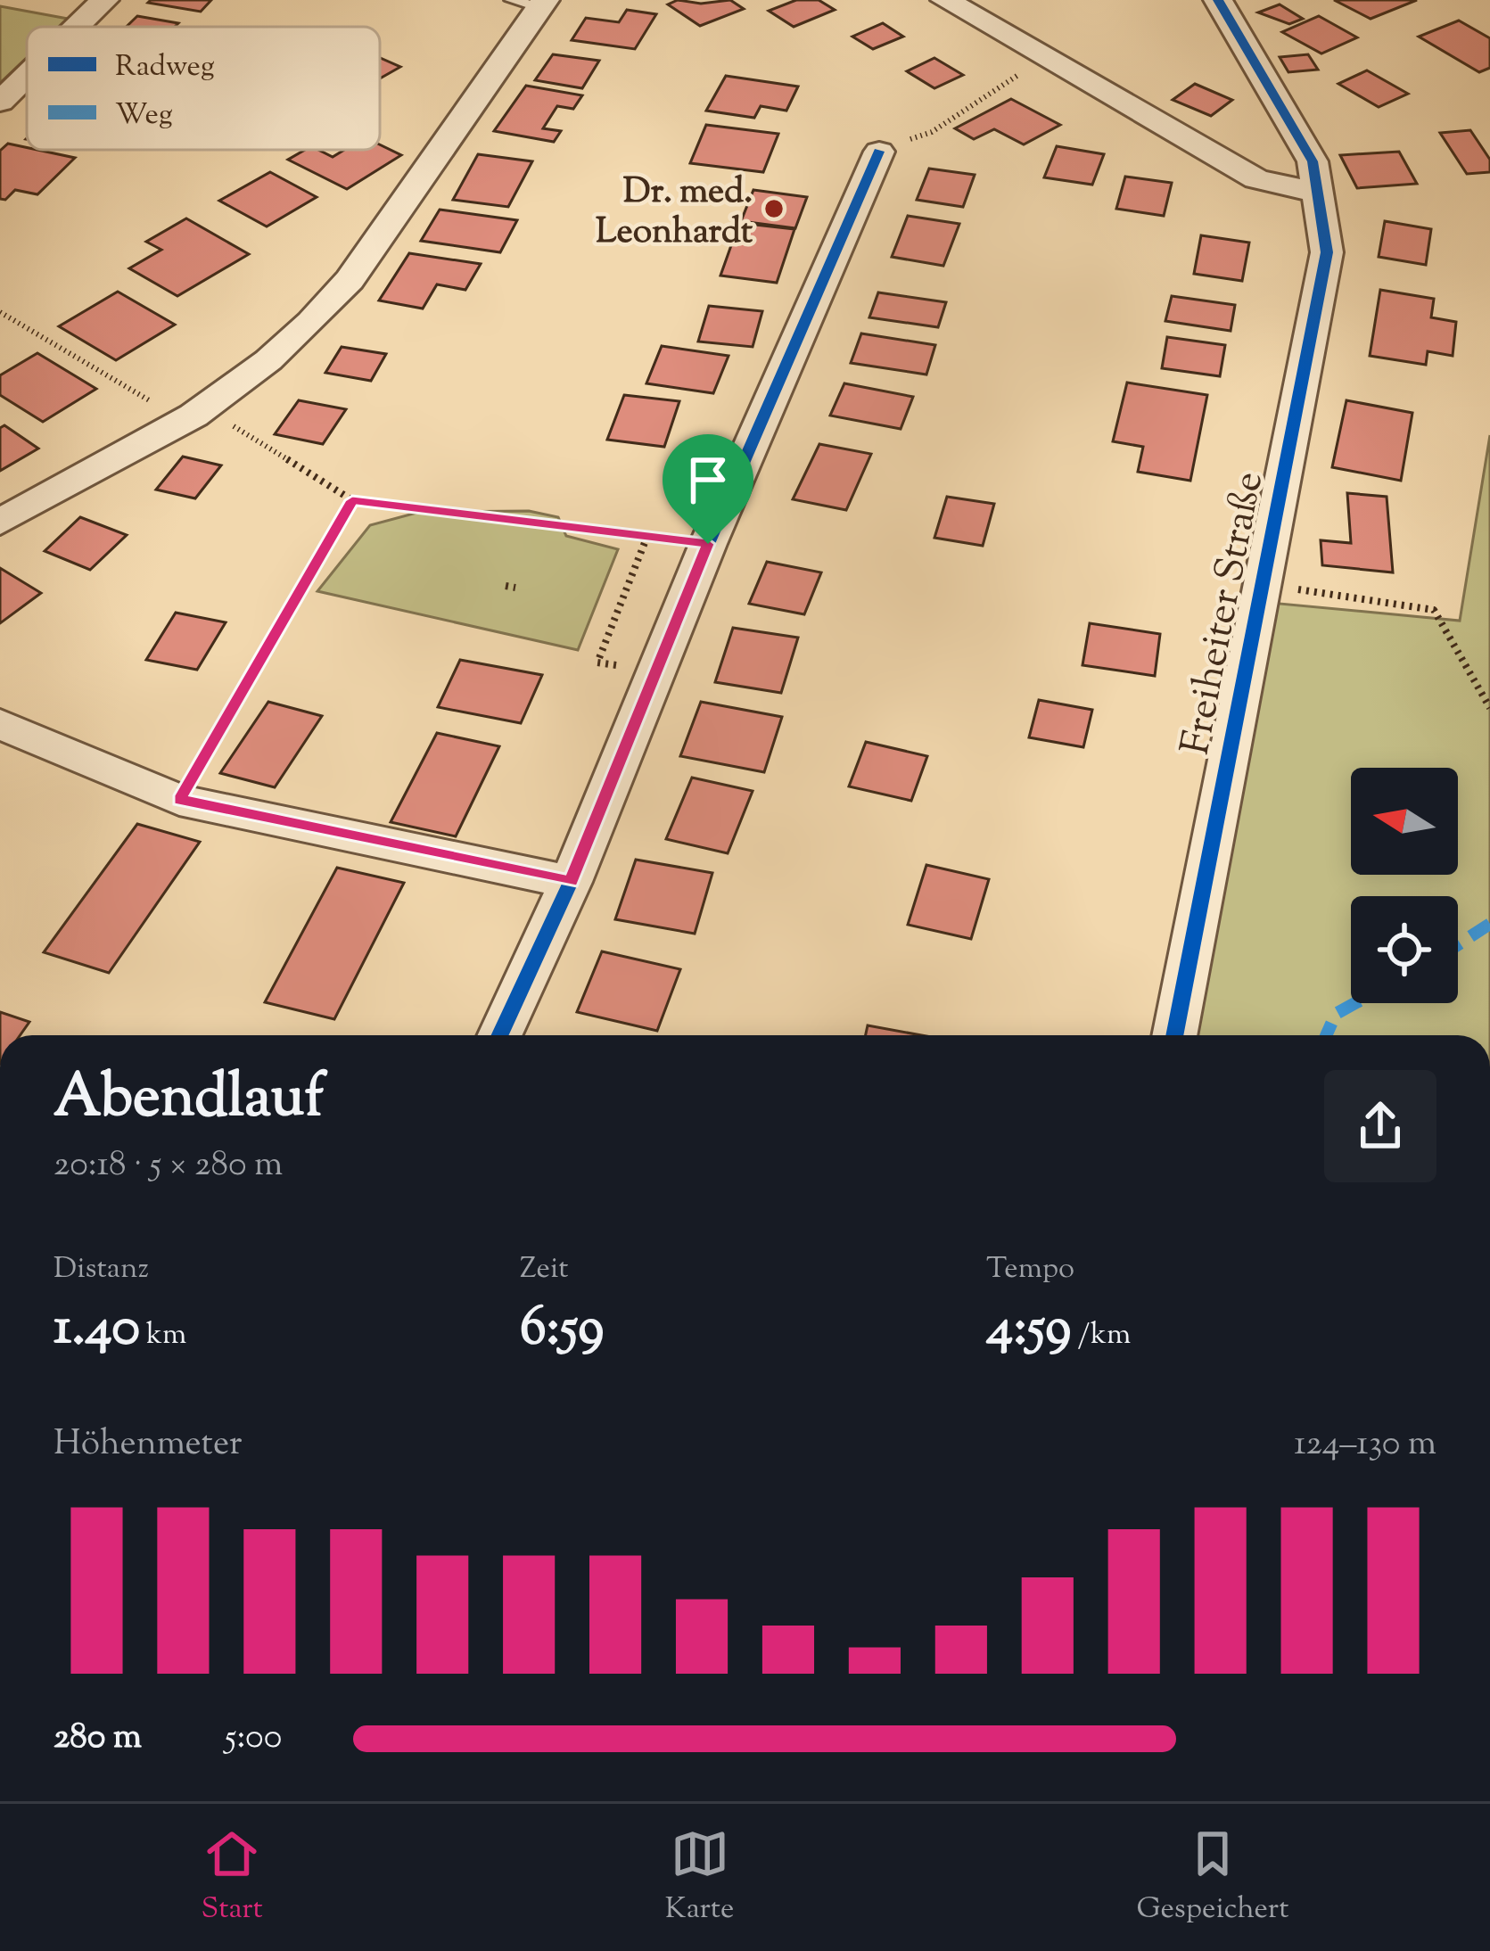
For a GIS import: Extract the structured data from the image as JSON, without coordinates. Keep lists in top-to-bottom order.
{
  "streets": {
    "street": ["Freiheiter Straße"]
  },
  "places": ["Dr. med. Leonhardt"],
  "legend": ["Radweg", "Weg"],
  "north": "left",
  "page": {
    "heading": ["Abendlauf", "20:18 · 5 × 280 m"],
    "stats": [
      ["Distanz", "1.40 km"],
      ["Zeit", "6:59"],
      ["Tempo", "4:59 /km"]
    ],
    "chart": ["Höhenmeter", "124–130 m"],
    "list": [
      {
        "name": "280 m",
        "note": "5:00"
      }
    ],
    "tabs": ["Start", "Karte", "Gespeichert"]
  }
}
